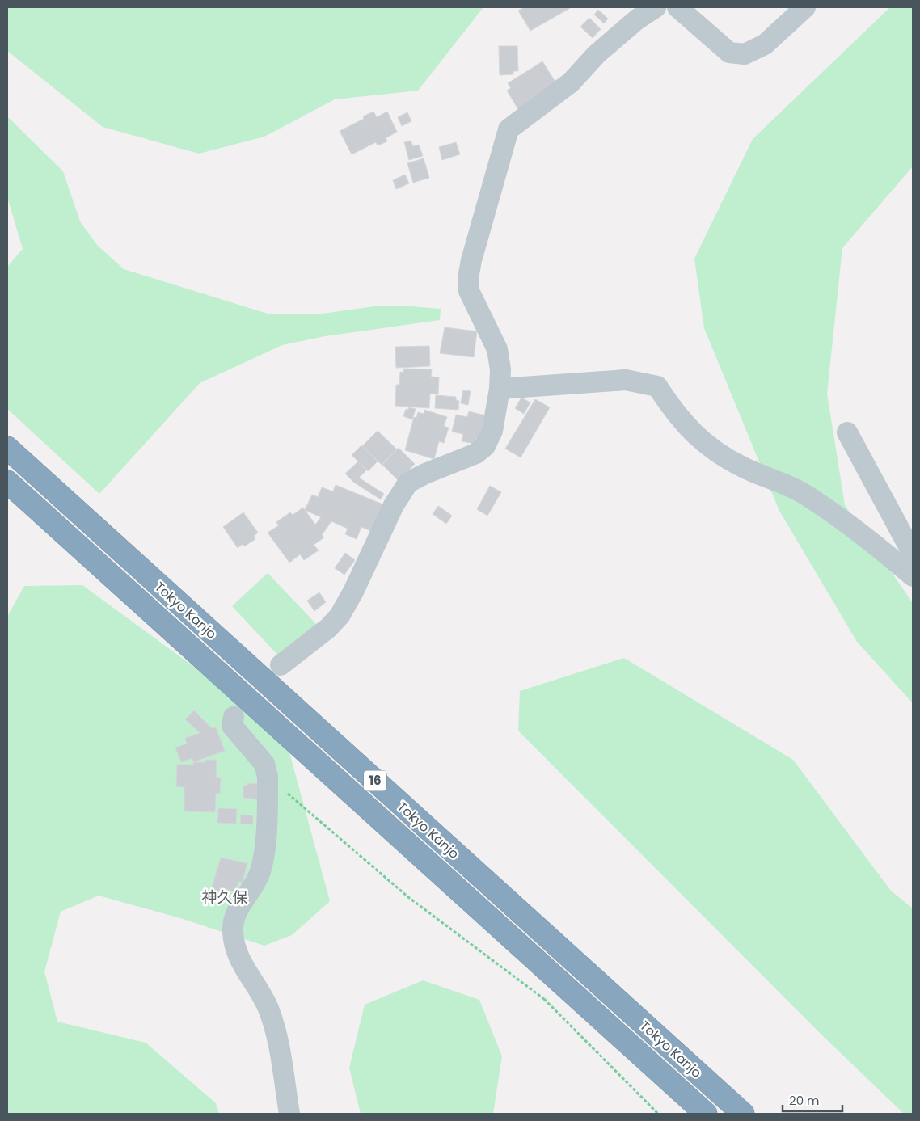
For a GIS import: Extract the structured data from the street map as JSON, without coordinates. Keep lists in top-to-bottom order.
{
  "streets": {
    "highway": ["Tokyo Kanjo", "16"]
  },
  "districts": ["神久保"],
  "scale_bar": "20 m"
}
